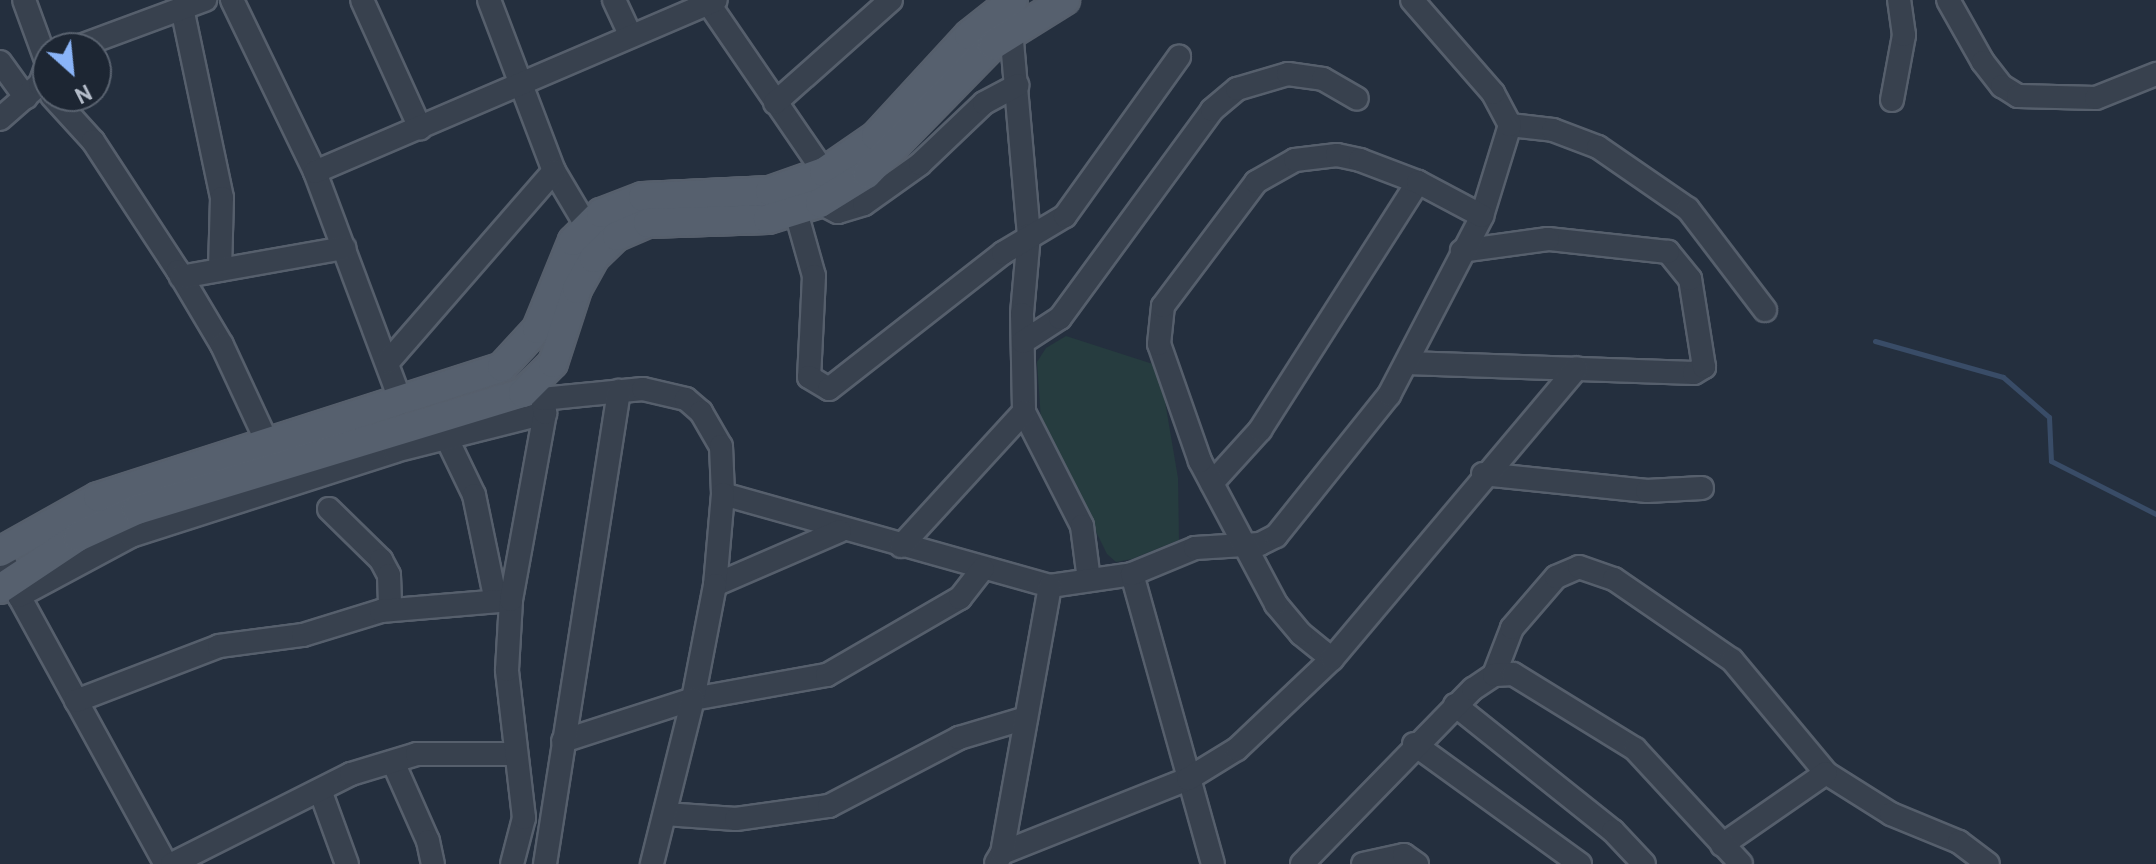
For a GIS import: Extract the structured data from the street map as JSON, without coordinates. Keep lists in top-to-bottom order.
{
  "north": "bottom right"
}
